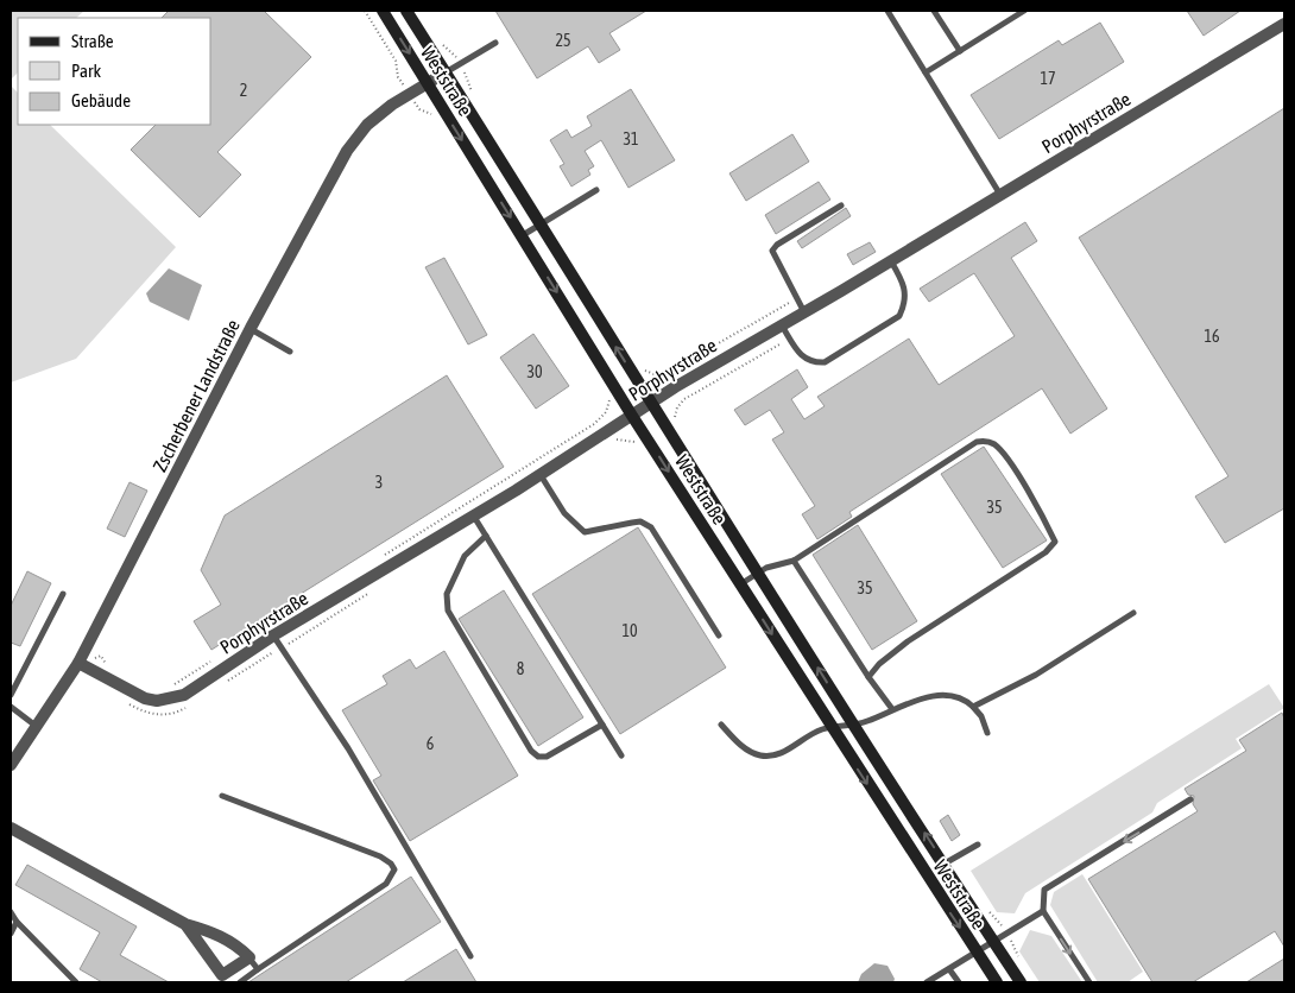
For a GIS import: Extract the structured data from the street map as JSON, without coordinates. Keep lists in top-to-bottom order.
{
  "streets": {
    "main road": ["Weststraße"],
    "street": ["Porphyrstraße", "Zscherbener Landstraße"]
  },
  "crossings": [
    ["Weststraße", "Porphyrstraße"],
    ["Weststraße", "Zscherbener Landstraße"],
    ["Porphyrstraße", "Zscherbener Landstraße"]
  ],
  "house_numbers": [
    "25",
    "17",
    "2",
    "31",
    "16",
    "30",
    "3",
    "35",
    "35",
    "10",
    "8",
    "6"
  ],
  "legend": ["Straße", "Park", "Gebäude"]
}
